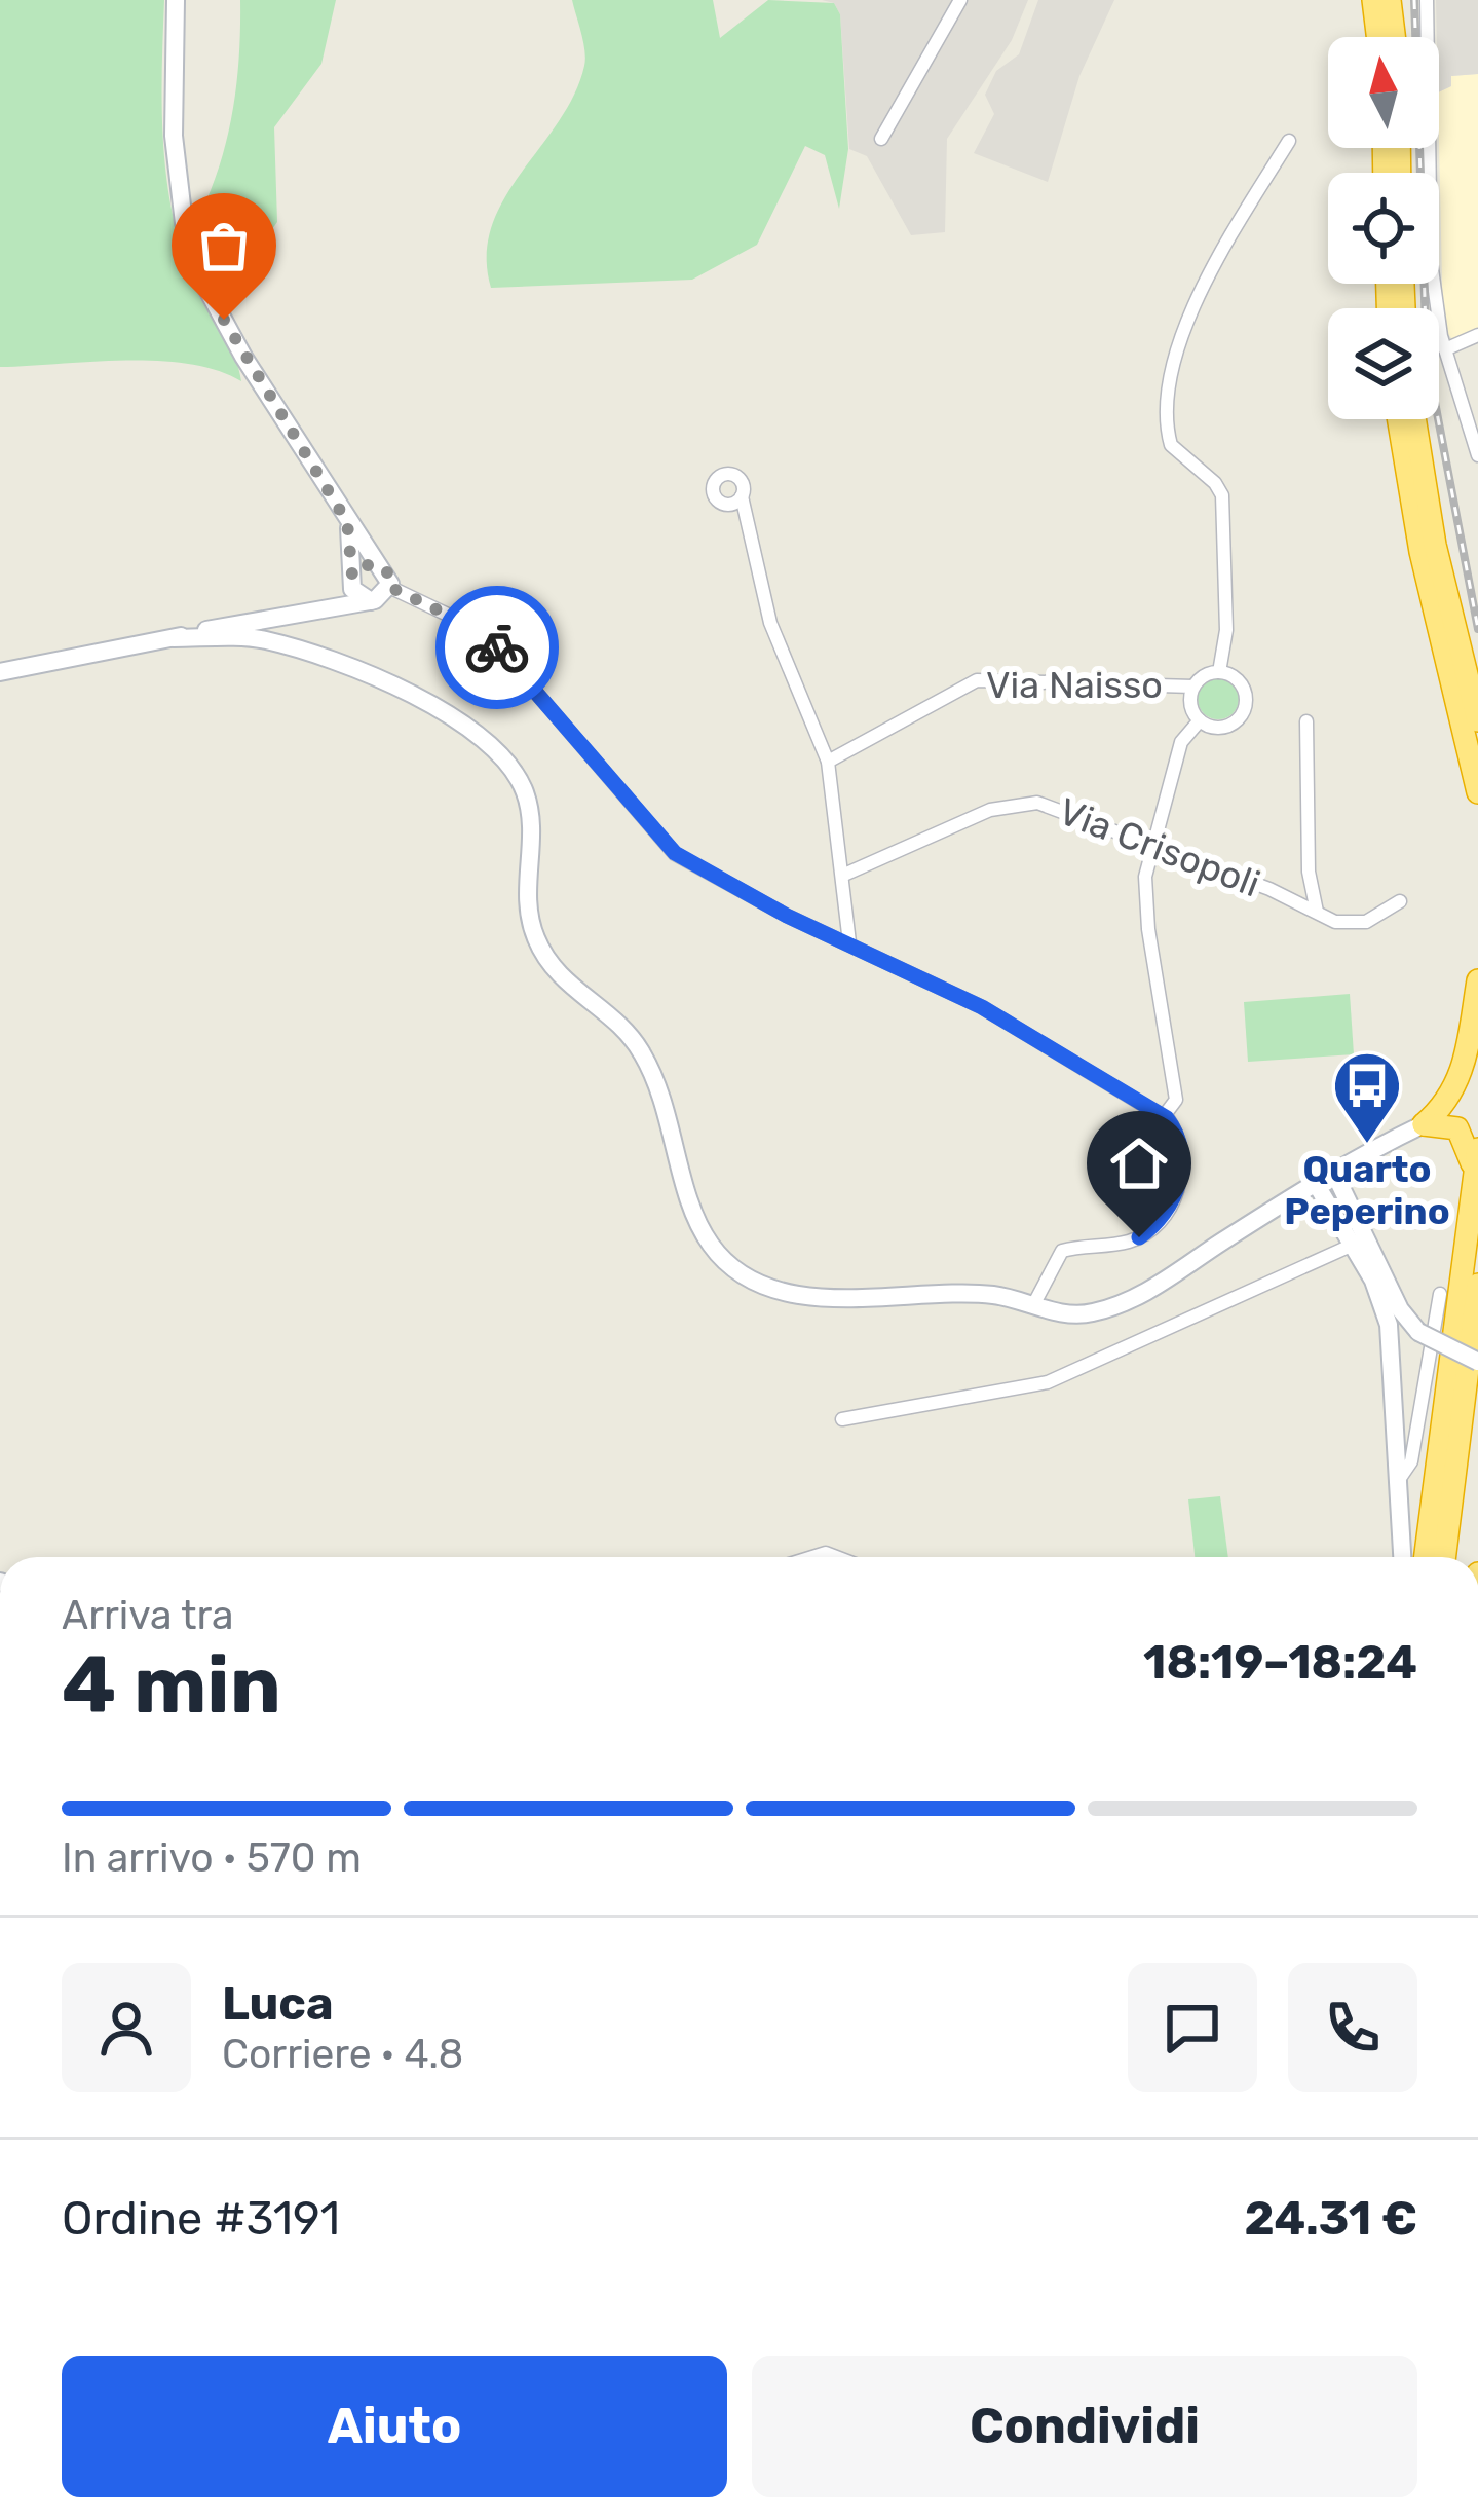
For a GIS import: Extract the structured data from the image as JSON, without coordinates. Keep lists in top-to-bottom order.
{
  "streets": {
    "street": ["Via Naisso", "Via Crisopoli"]
  },
  "places": {
    "bus stop": ["Quarto Peperino"]
  },
  "north": "top",
  "page": {
    "heading": ["4 min", "Arriva tra", "18:19–18:24"],
    "panel": [
      "Luca",
      "Corriere · 4.8",
      "Ordine #3191",
      "24.31 €"
    ],
    "bar": "In arrivo · 570 m",
    "buttons": ["Aiuto", "Condividi"]
  }
}
